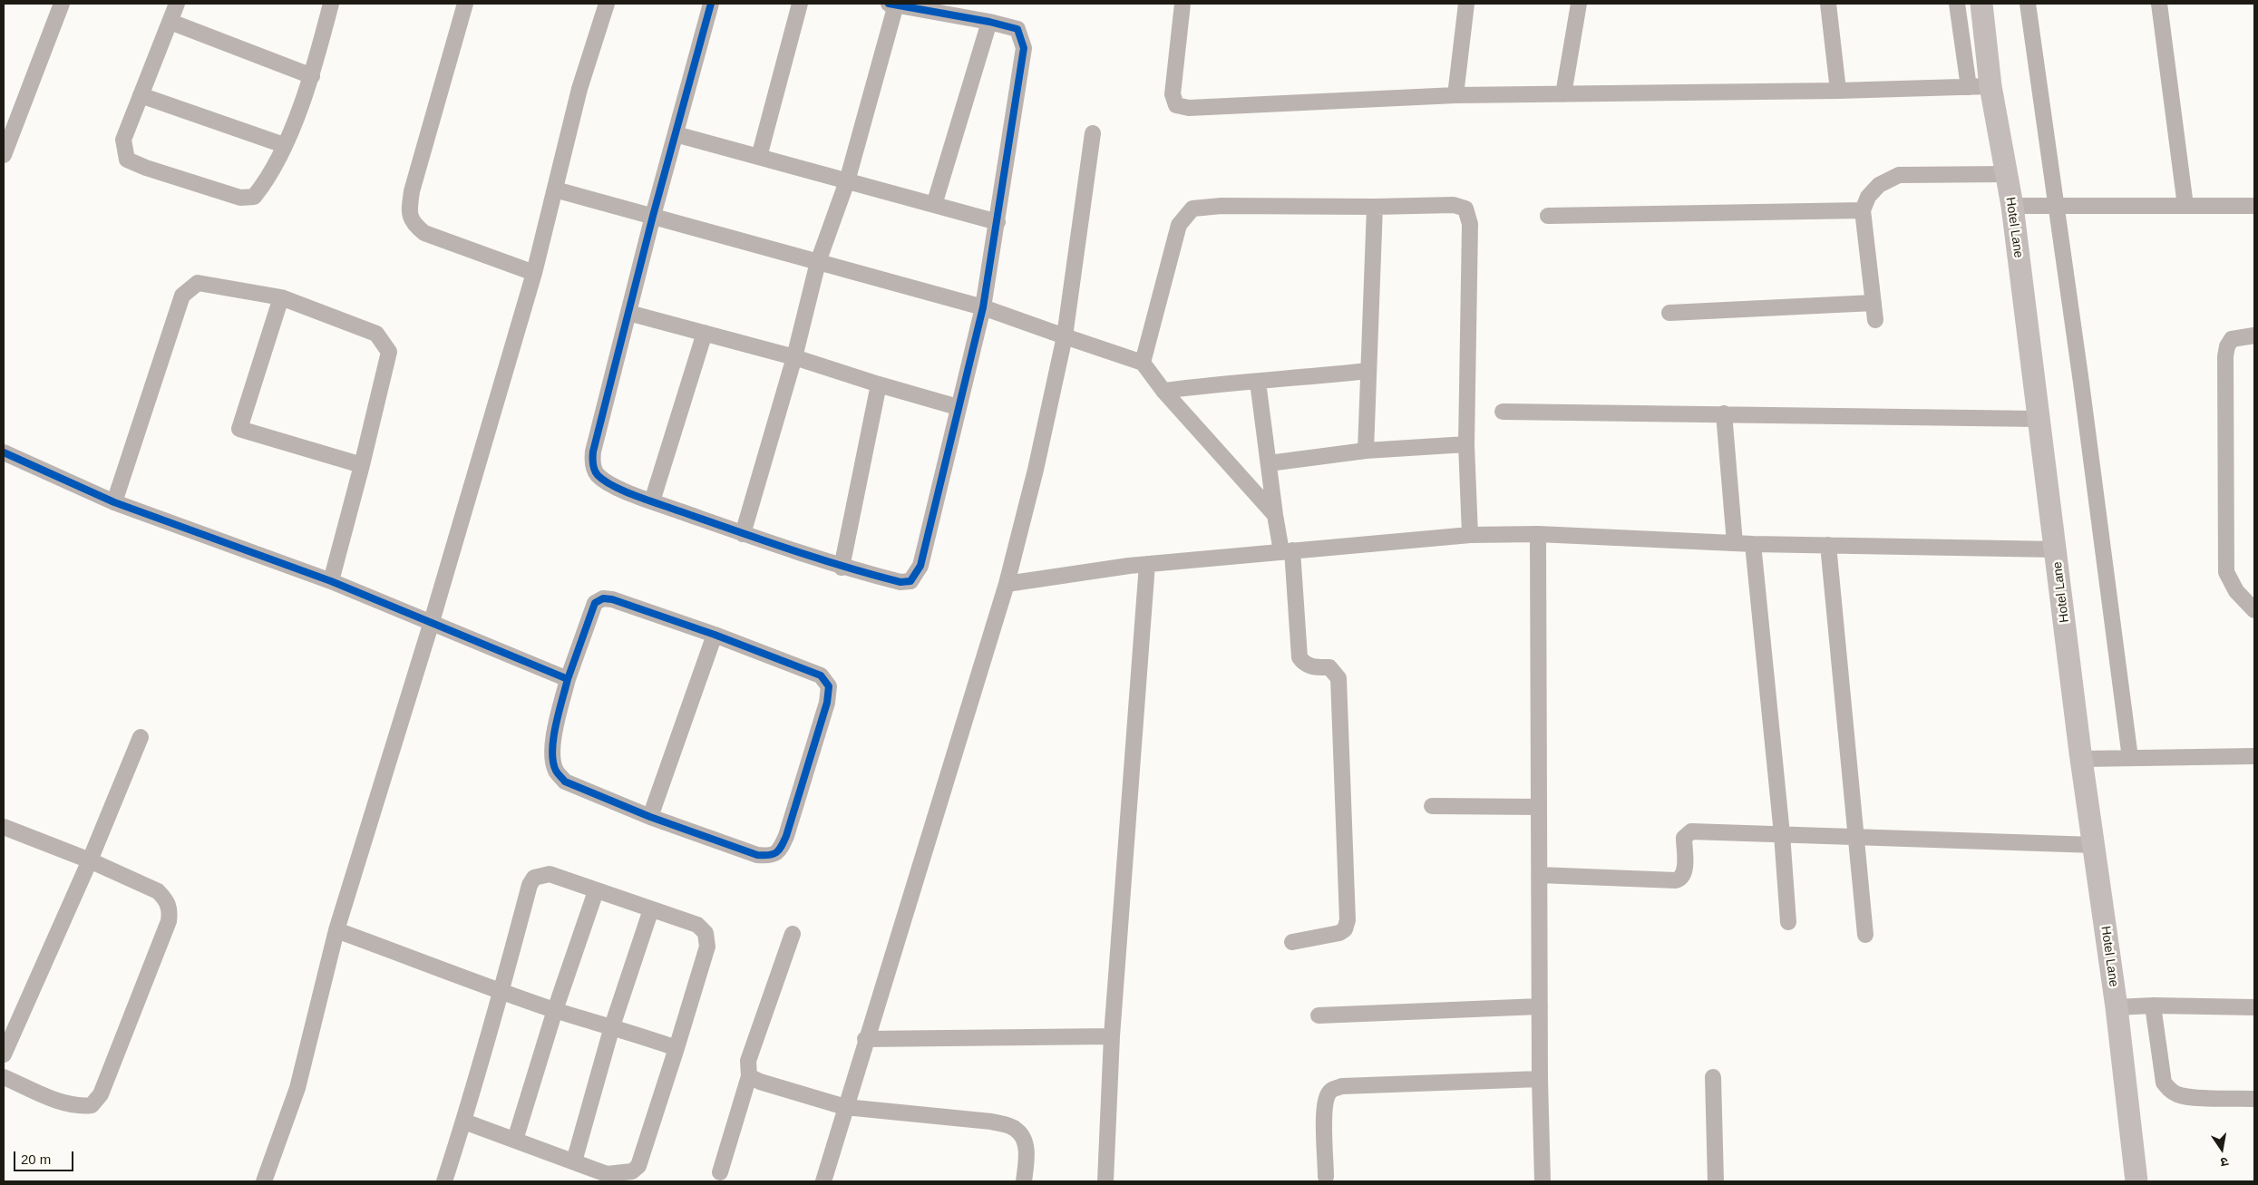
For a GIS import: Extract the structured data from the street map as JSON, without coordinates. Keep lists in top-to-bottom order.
{
  "streets": {
    "street": ["Hotel Lane"]
  },
  "scale_bar": "20 m",
  "north": "bottom"
}
